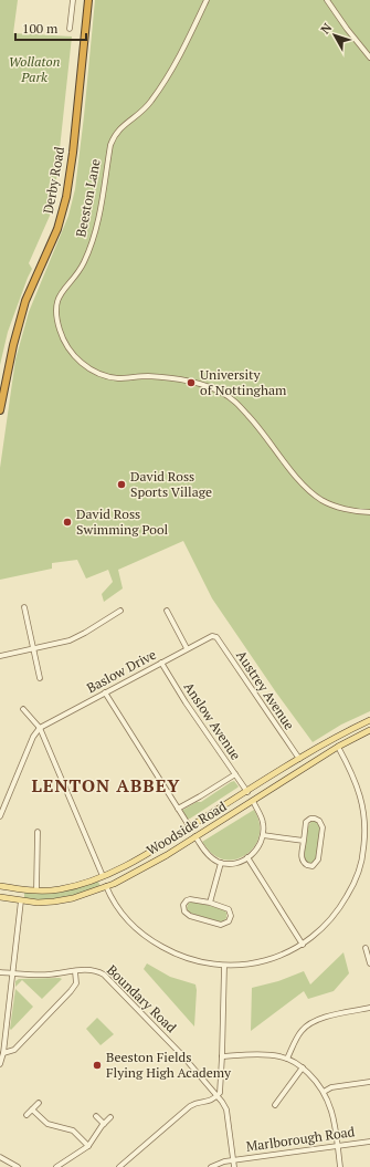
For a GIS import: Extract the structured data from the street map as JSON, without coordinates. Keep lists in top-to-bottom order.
{
  "streets": {
    "highway": ["Derby Road"],
    "main road": ["Woodside Road"],
    "street": [
      "Beeston Lane",
      "Baslow Drive",
      "Austrey Avenue",
      "Anslow Avenue",
      "Boundary Road",
      "Marlborough Road"
    ]
  },
  "crossings": [
    ["Baslow Drive", "Austrey Avenue"],
    ["Baslow Drive", "Anslow Avenue"],
    ["Austrey Avenue", "Woodside Road"],
    ["Anslow Avenue", "Woodside Road"],
    ["Boundary Road", "Marlborough Road"]
  ],
  "districts": ["LENTON ABBEY"],
  "parks": ["Wollaton Park"],
  "places": [
    "University of Nottingham",
    "David Ross Sports Village",
    "David Ross Swimming Pool",
    "Beeston Fields Flying High Academy"
  ],
  "scale_bar": "100 m",
  "north": "top left"
}
